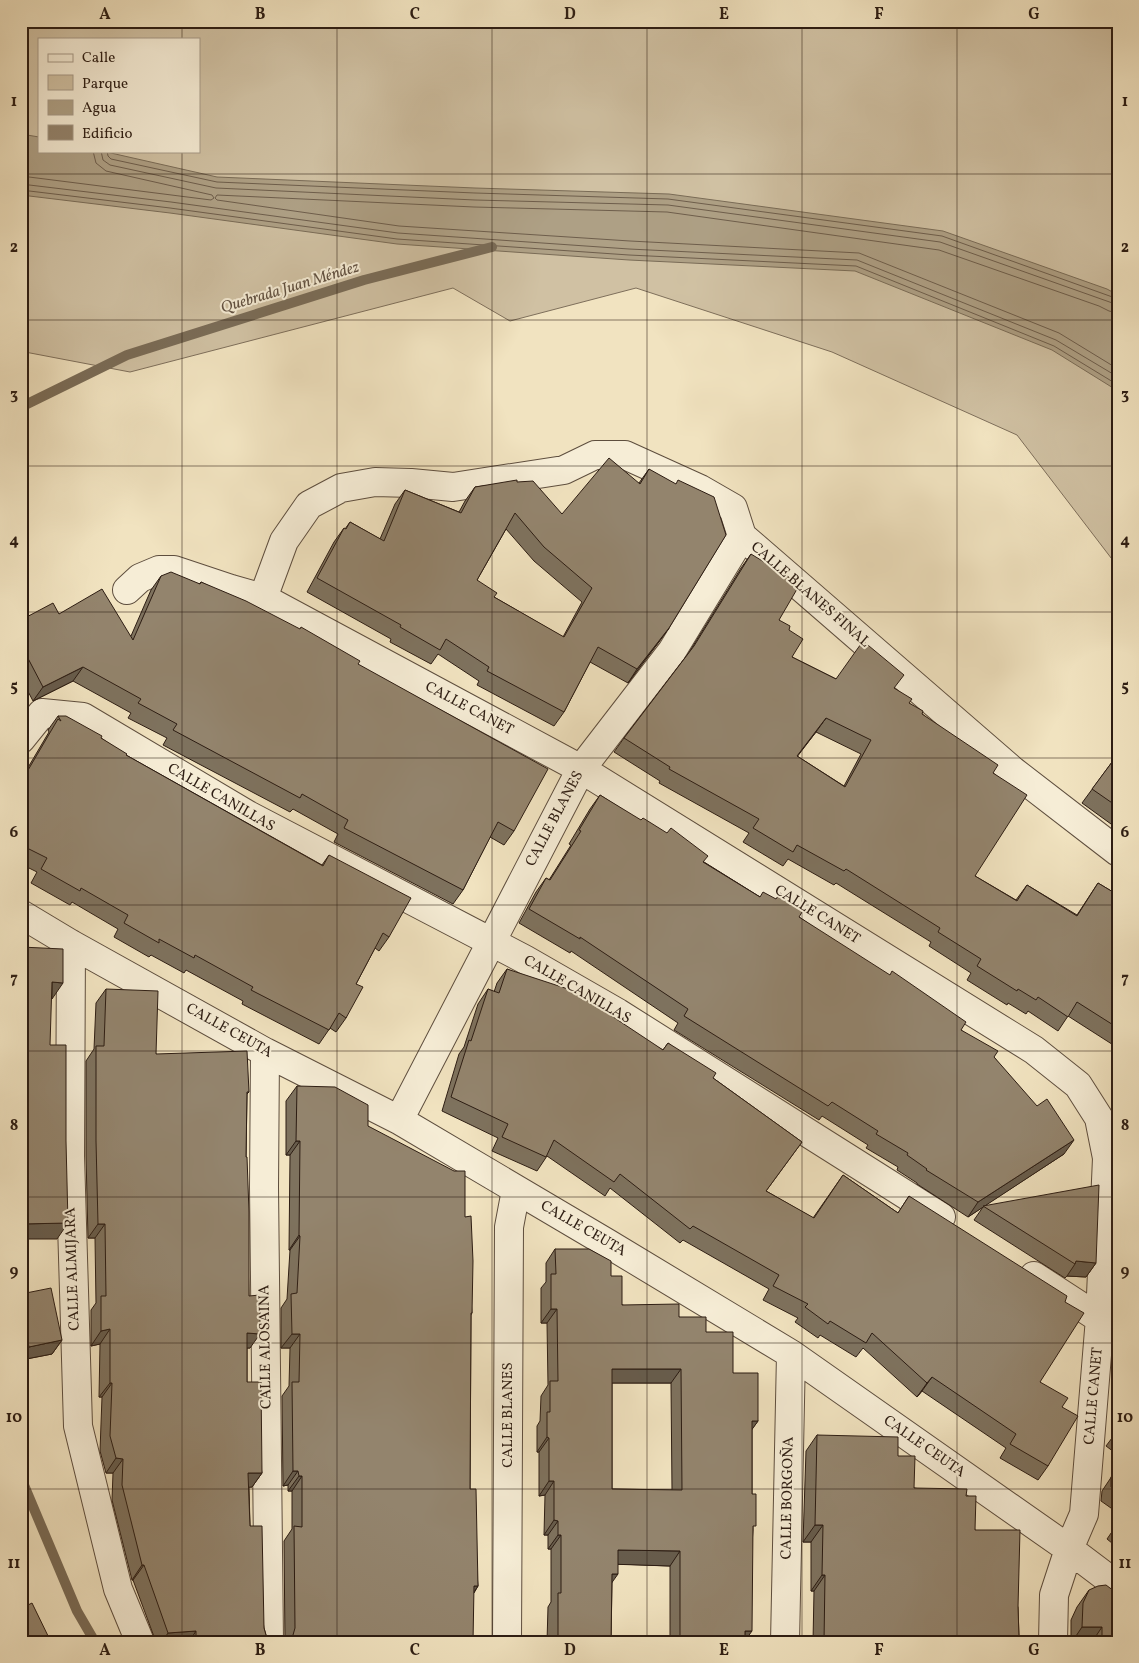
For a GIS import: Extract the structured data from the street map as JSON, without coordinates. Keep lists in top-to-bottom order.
{
  "streets": {
    "street": [
      "CALLE BLANES FINAL",
      "CALLE CANET",
      "CALLE CANILLAS",
      "CALLE BLANES",
      "CALLE CEUTA",
      "CALLE ALMIJARA",
      "CALLE ALOSAINA",
      "CALLE BORGOÑA"
    ]
  },
  "crossings": [
    ["CALLE BLANES FINAL", "CALLE CANET"],
    ["CALLE BLANES FINAL", "CALLE BLANES"],
    ["CALLE CANET", "CALLE BLANES"],
    ["CALLE CANET", "CALLE CEUTA"],
    ["CALLE CANILLAS", "CALLE BLANES"],
    ["CALLE BLANES", "CALLE CEUTA"],
    ["CALLE CEUTA", "CALLE ALMIJARA"],
    ["CALLE CEUTA", "CALLE ALOSAINA"],
    ["CALLE CEUTA", "CALLE BORGOÑA"]
  ],
  "water": ["Quebrada Juan Méndez"],
  "legend": [
    "Calle",
    "Parque",
    "Agua",
    "Edificio"
  ],
  "grid": {
    "columns": [
      "A",
      "B",
      "C",
      "D",
      "E",
      "F",
      "G"
    ],
    "rows": [
      "1",
      "2",
      "3",
      "4",
      "5",
      "6",
      "7",
      "8",
      "9",
      "10",
      "11"
    ]
  }
}
